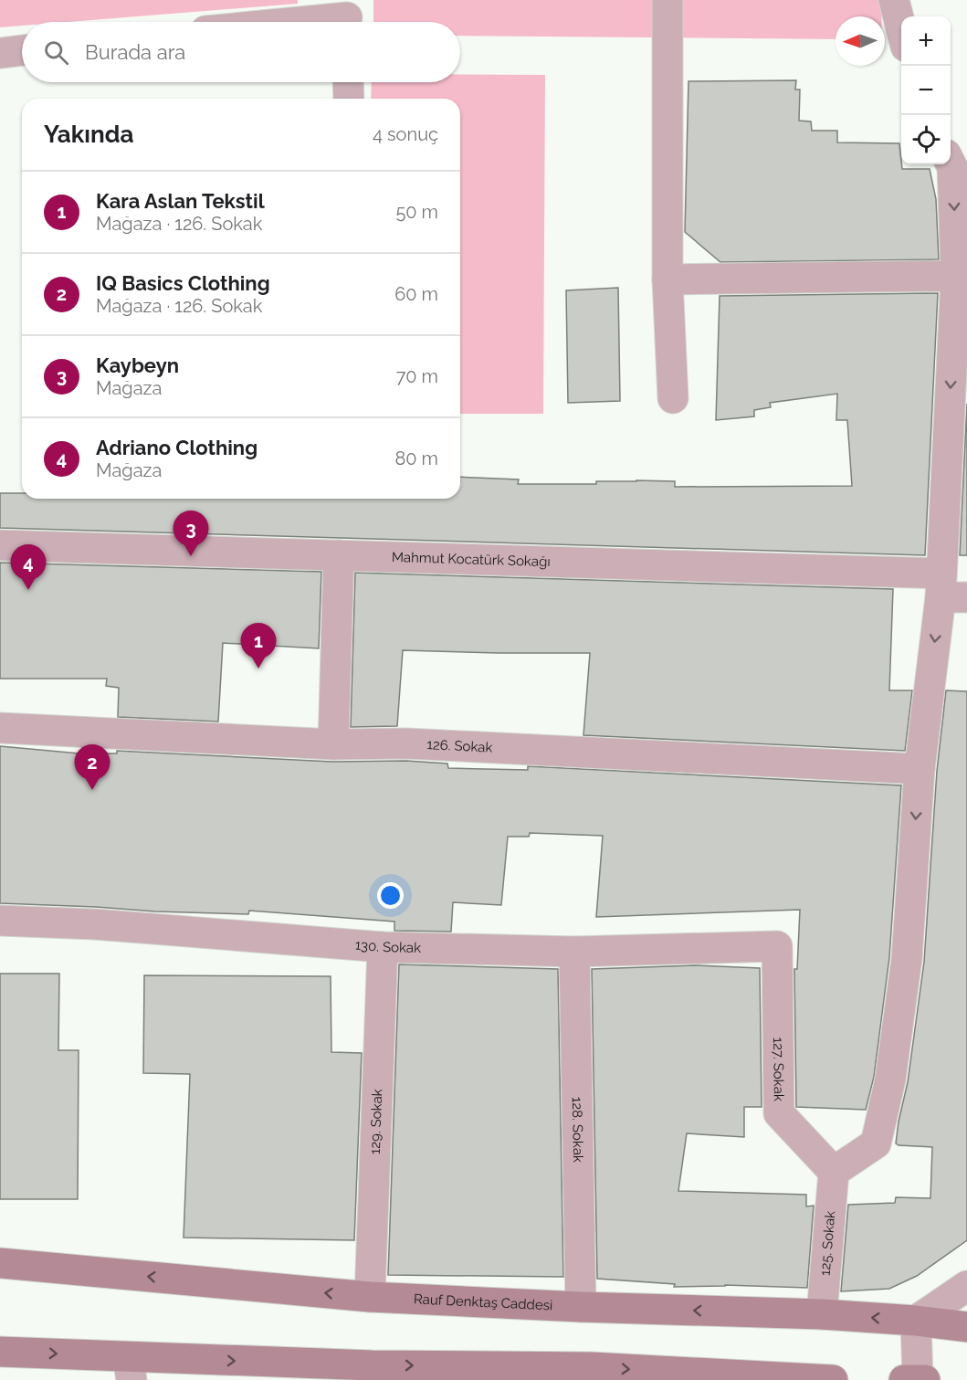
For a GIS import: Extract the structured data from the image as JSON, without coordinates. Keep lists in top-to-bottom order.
{
  "streets": {
    "main road": ["Rauf Denktaş Caddesi"],
    "street": [
      "Mahmut Kocatürk Sokağı",
      "126. Sokak",
      "130. Sokak",
      "127. Sokak",
      "129. Sokak",
      "128. Sokak",
      "125. Sokak"
    ]
  },
  "crossings": [
    ["130. Sokak", "127. Sokak"],
    ["130. Sokak", "129. Sokak"],
    ["130. Sokak", "128. Sokak"],
    ["127. Sokak", "125. Sokak"],
    ["129. Sokak", "Rauf Denktaş Caddesi"],
    ["128. Sokak", "Rauf Denktaş Caddesi"],
    ["125. Sokak", "Rauf Denktaş Caddesi"]
  ],
  "north": "left",
  "page": {
    "map_buttons": ["+", "−"],
    "search": "Burada ara",
    "heading": ["Yakında", "4 sonuç"],
    "list": [
      {
        "mark": "1",
        "name": "Kara Aslan Tekstil",
        "note": "Mağaza · 126. Sokak",
        "value": "50 m"
      },
      {
        "mark": "2",
        "name": "IQ Basics Clothing",
        "note": "Mağaza · 126. Sokak",
        "value": "60 m"
      },
      {
        "mark": "3",
        "name": "Kaybeyn",
        "note": "Mağaza",
        "value": "70 m"
      },
      {
        "mark": "4",
        "name": "Adriano Clothing",
        "note": "Mağaza",
        "value": "80 m"
      }
    ],
    "pins": [
      "3",
      "4",
      "1",
      "2"
    ]
  }
}
